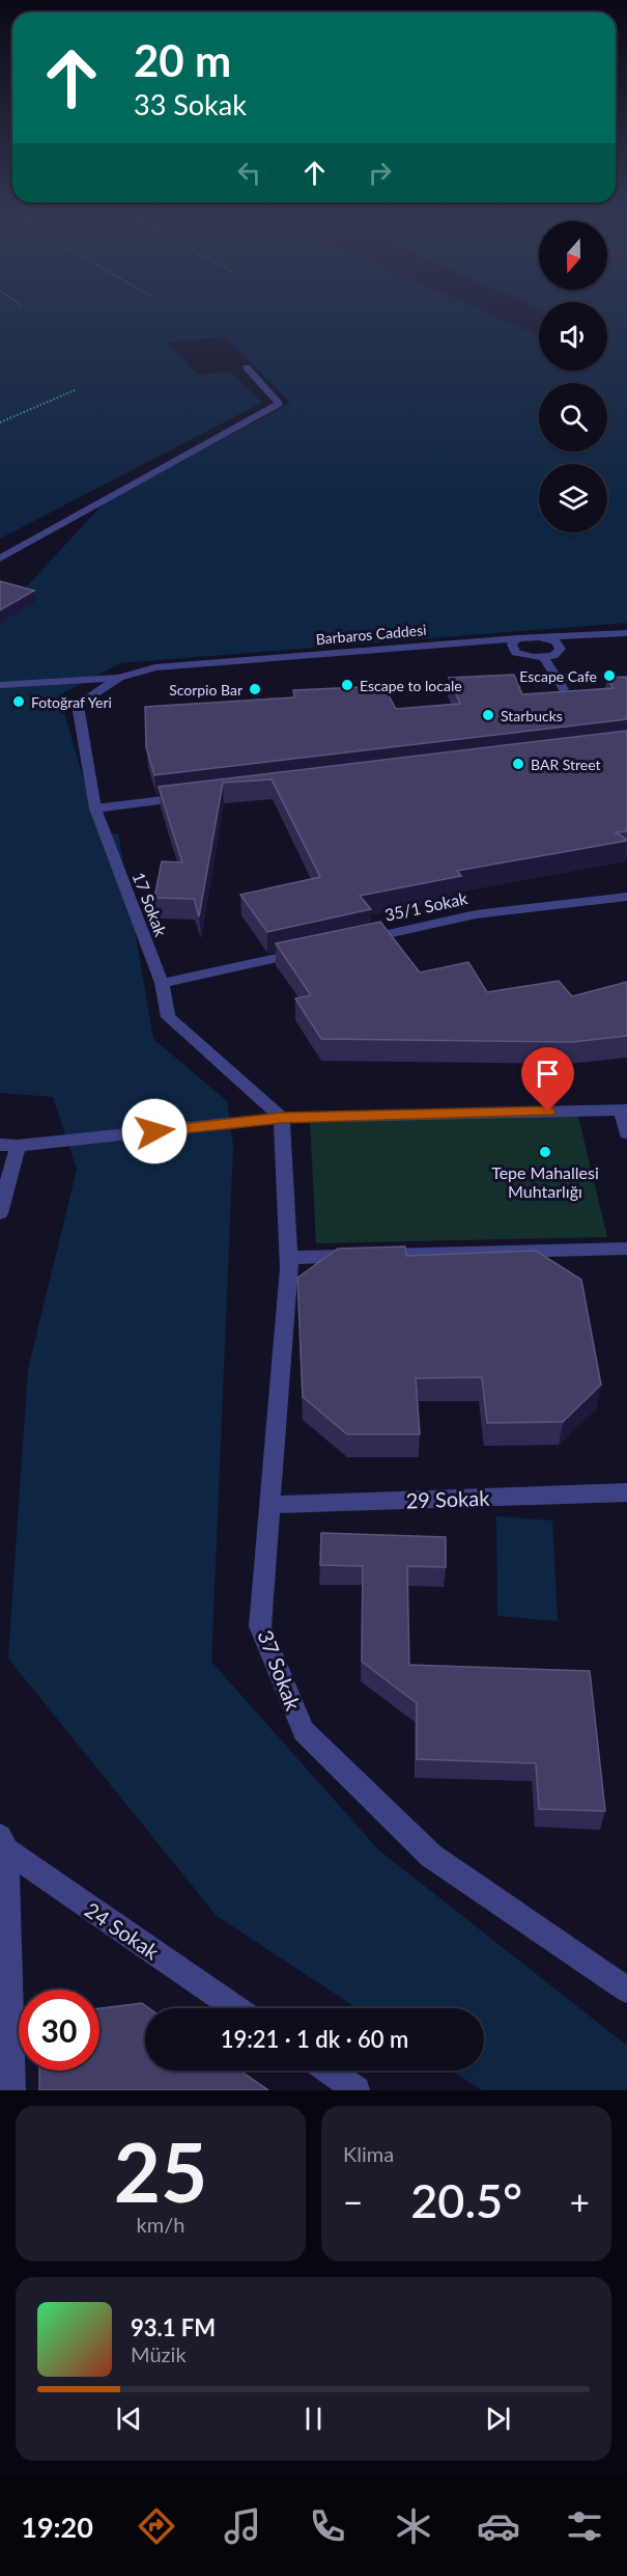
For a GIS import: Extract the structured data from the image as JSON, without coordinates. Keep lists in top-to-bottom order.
{
  "streets": {
    "street": [
      "Barbaros Caddesi",
      "17 Sokak",
      "35/1 Sokak",
      "29 Sokak",
      "37 Sokak",
      "24 Sokak"
    ]
  },
  "crossings": [
    ["Barbaros Caddesi", "17 Sokak"],
    ["17 Sokak", "37 Sokak"],
    ["29 Sokak", "37 Sokak"]
  ],
  "places": [
    "Escape Cafe",
    "Escape to locale",
    "Scorpio Bar",
    "Fotoğraf Yeri",
    "Starbucks",
    "BAR Street",
    "Tepe Mahallesi Muhtarlığı"
  ],
  "north": "bottom",
  "page": {
    "turn": ["20 m", "33 Sokak"],
    "limit": "30",
    "trip": "19:21 · 1 dk · 60 m",
    "tile": [
      ["25", "km/h"],
      "Klima"
    ],
    "heat": ["−", "20.5°", "+"],
    "song": ["93.1 FM", "Müzik"],
    "tabs": "19:20"
  }
}
